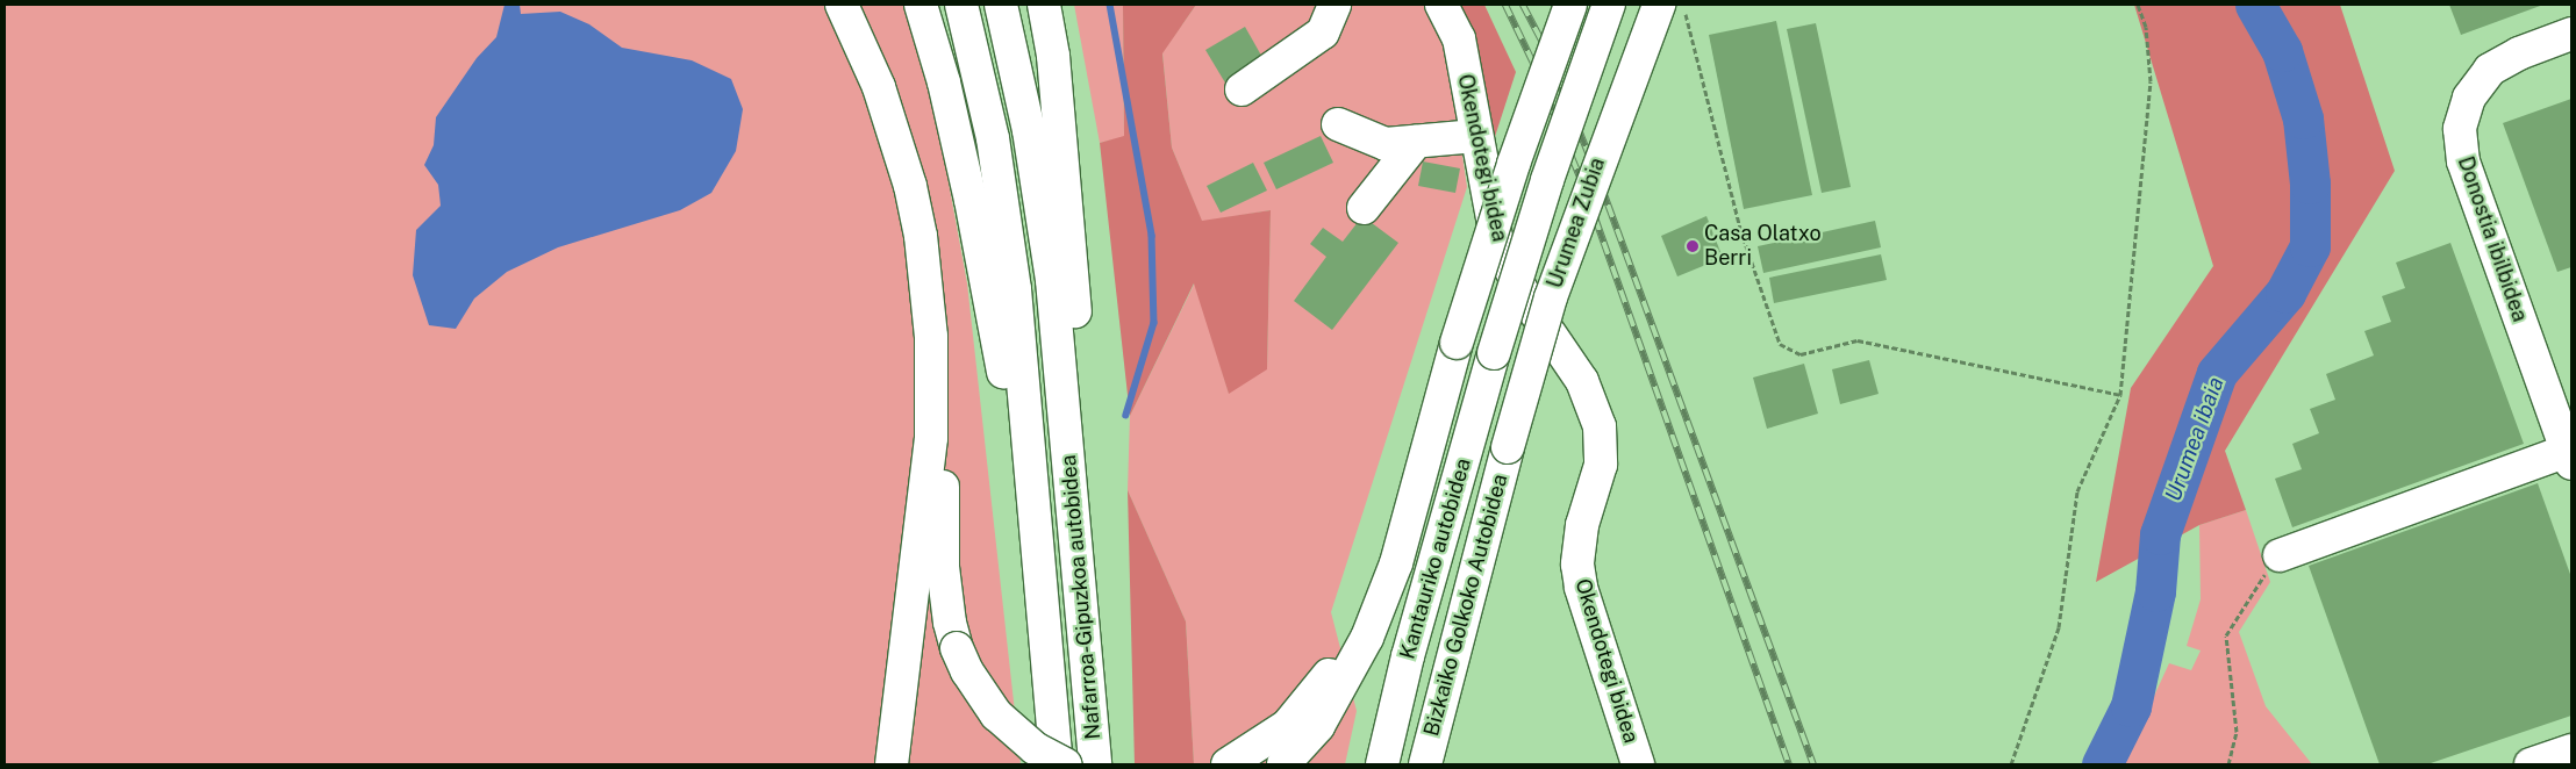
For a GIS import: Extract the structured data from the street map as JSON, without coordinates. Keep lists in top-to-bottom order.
{
  "streets": {
    "main road": [
      "Okendotegi bidea",
      "Urumea Zubia",
      "Donostia ibilbidea",
      "Kantauriko autobidea",
      "Nafarroa-Gipuzkoa autobidea",
      "Bizkaiko Golkoko Autobidea"
    ]
  },
  "crossings": [
    ["Urumea Zubia", "Kantauriko autobidea"],
    ["Urumea Zubia", "Bizkaiko Golkoko Autobidea"]
  ],
  "water": ["Urumea ibaia"],
  "places": ["Casa Olatxo Berri"]
}
